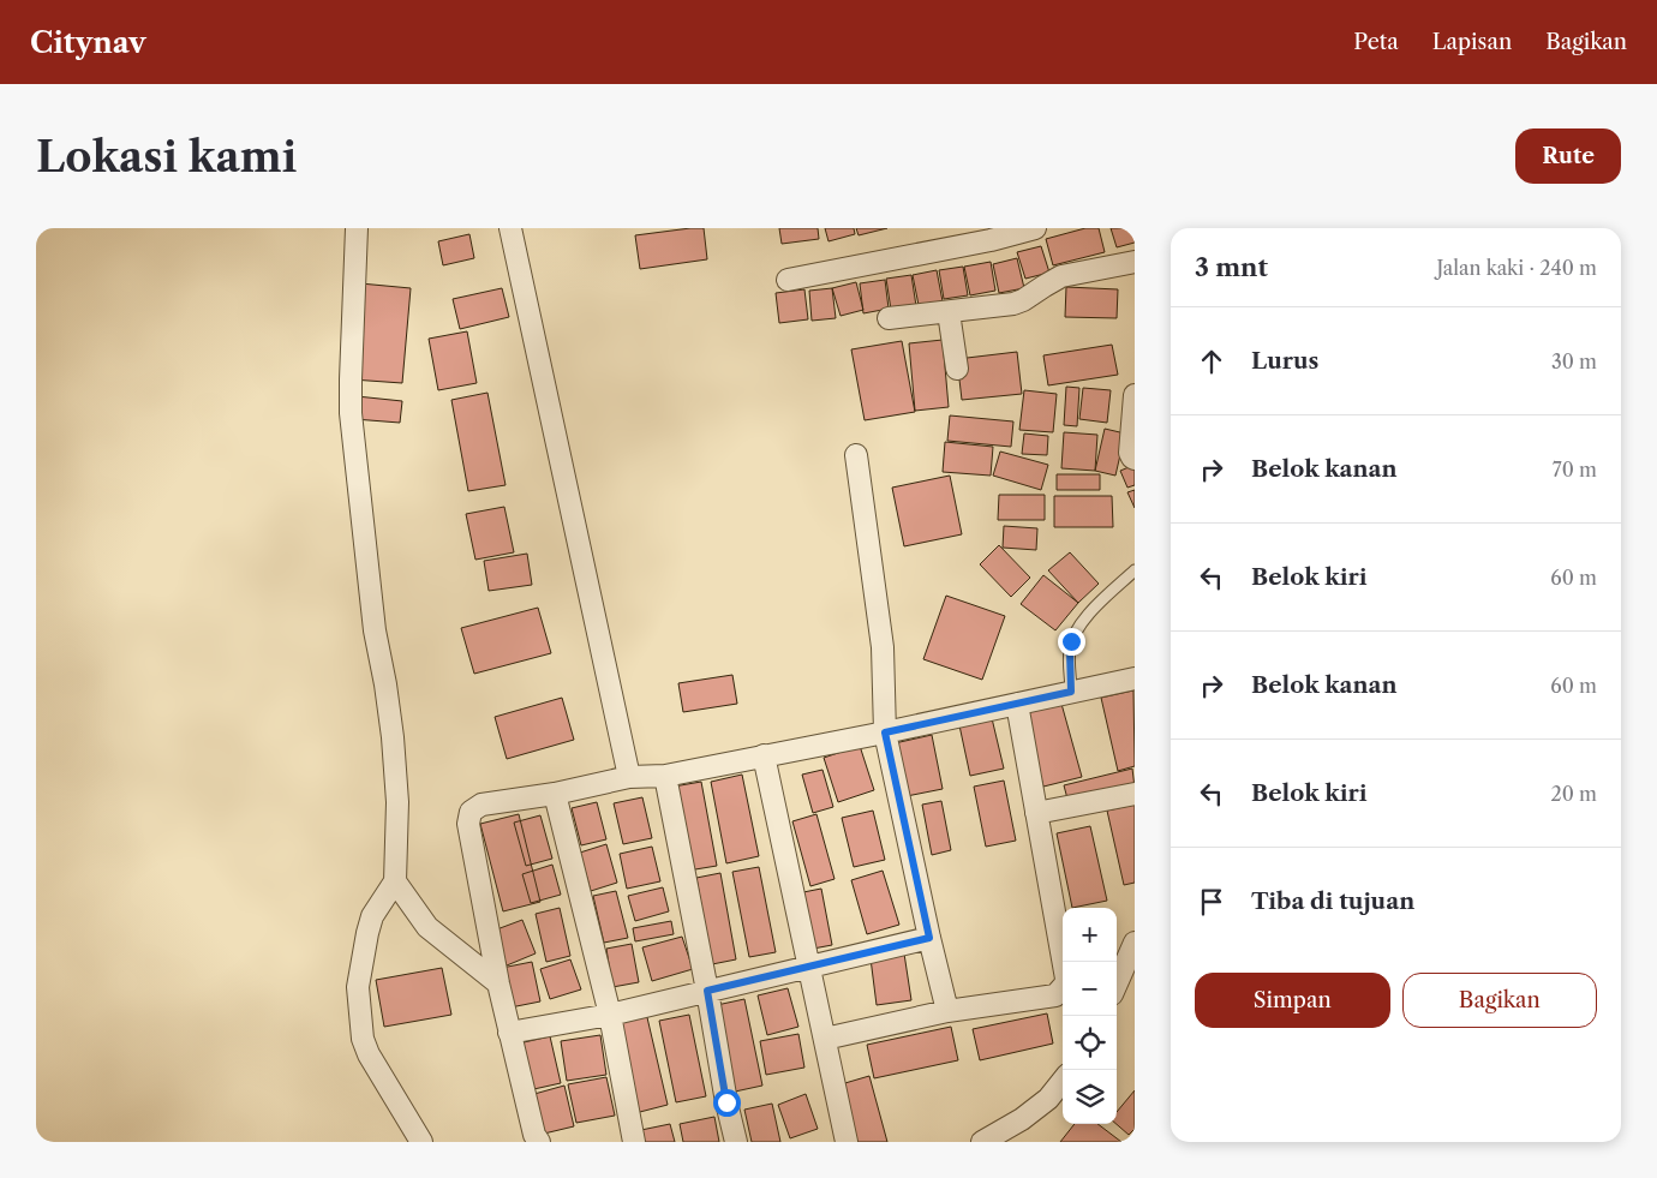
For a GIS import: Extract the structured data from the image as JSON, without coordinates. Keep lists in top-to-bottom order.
{
  "page": {
    "header": "Citynav",
    "nav": ["Peta", "Lapisan", "Bagikan"],
    "buttons": [
      "Rute",
      ["Simpan", "Bagikan"]
    ],
    "title": "Lokasi kami",
    "heading": ["3 mnt", "Jalan kaki · 240 m"],
    "list": [
      ["Lurus", "30 m"],
      ["Belok kanan", "70 m"],
      ["Belok kiri", "60 m"],
      ["Belok kanan", "60 m"],
      ["Belok kiri", "20 m"],
      "Tiba di tujuan"
    ],
    "map_buttons": ["+", "−"]
  }
}
